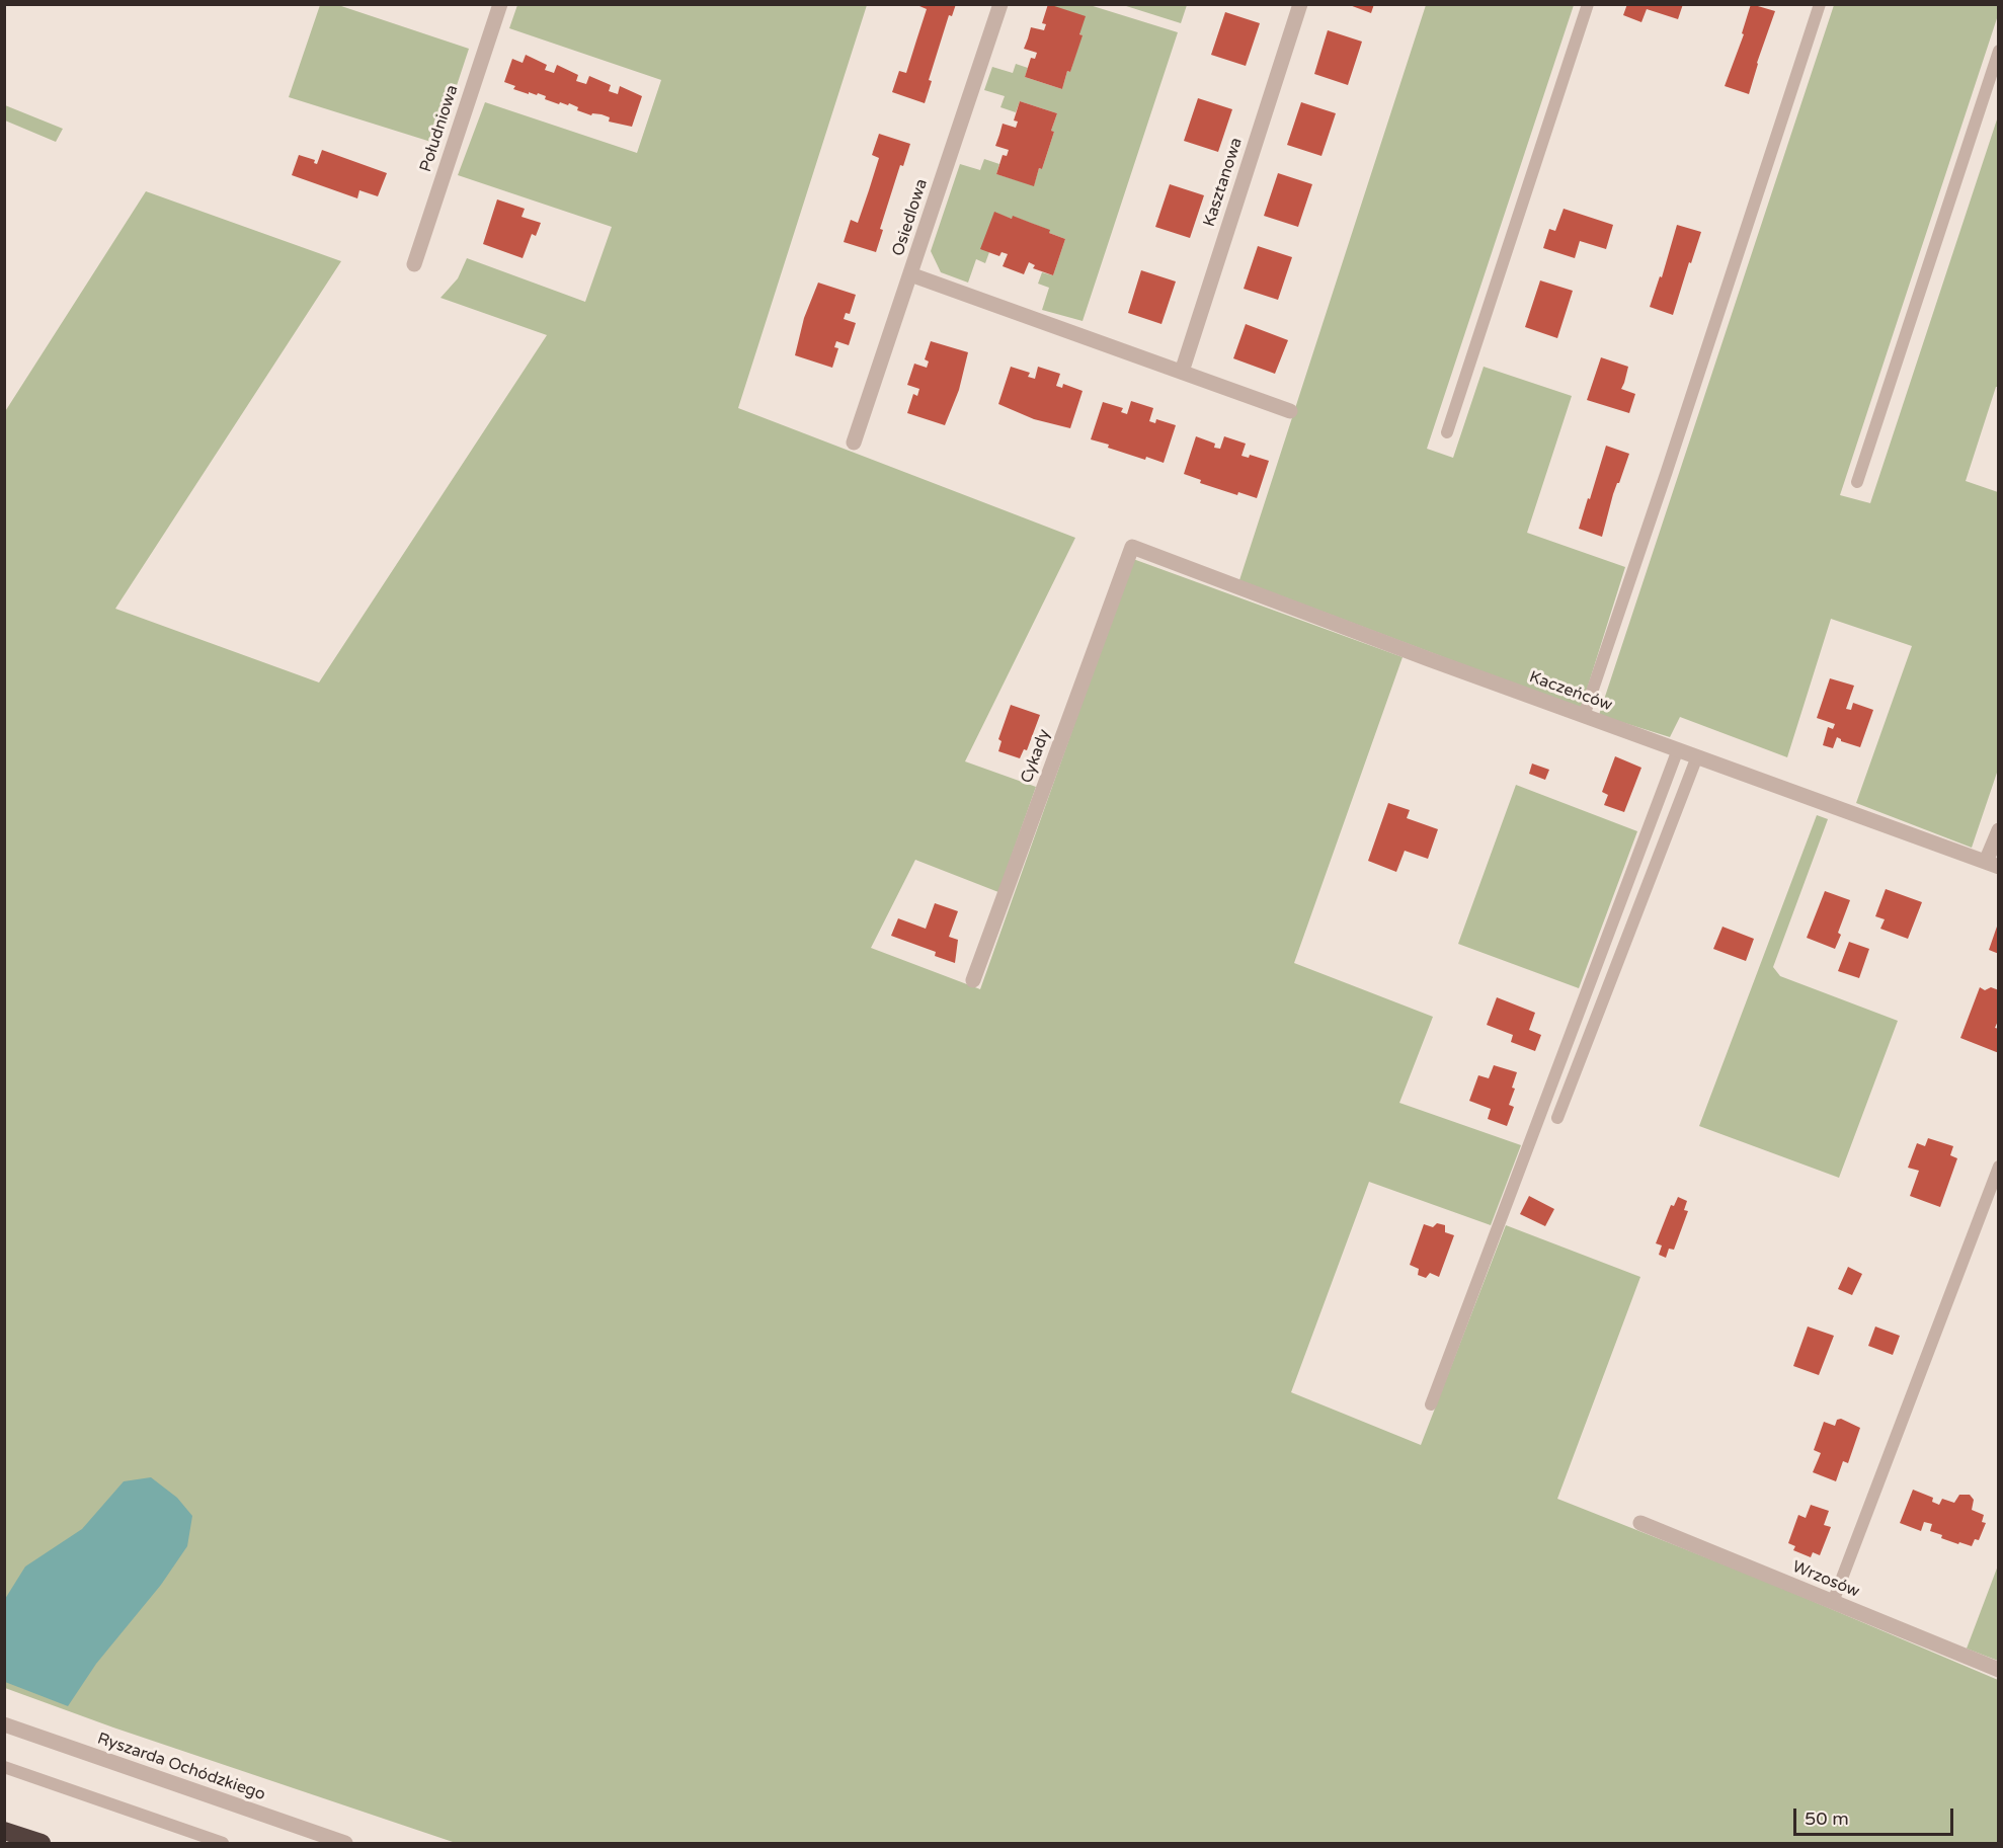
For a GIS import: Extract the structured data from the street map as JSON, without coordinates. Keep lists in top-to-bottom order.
{
  "streets": {
    "street": [
      "Południowa",
      "Kasztanowa",
      "Osiedlowa",
      "Kaczeńców",
      "Cykady",
      "Wrzosów",
      "Ryszarda Ochódzkiego"
    ]
  },
  "crossings": [
    ["Kaczeńców", "Cykady"]
  ],
  "scale_bar": "50 m"
}
